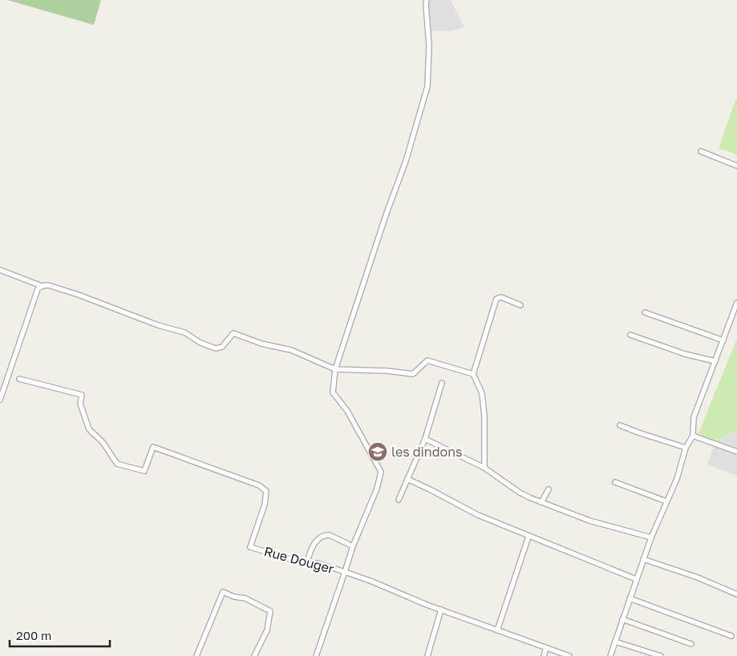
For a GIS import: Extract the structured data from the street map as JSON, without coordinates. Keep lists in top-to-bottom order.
{
  "streets": {
    "street": ["Rue Douger"]
  },
  "places": {
    "school or university": ["les dindons"]
  },
  "scale_bar": "200 m"
}
